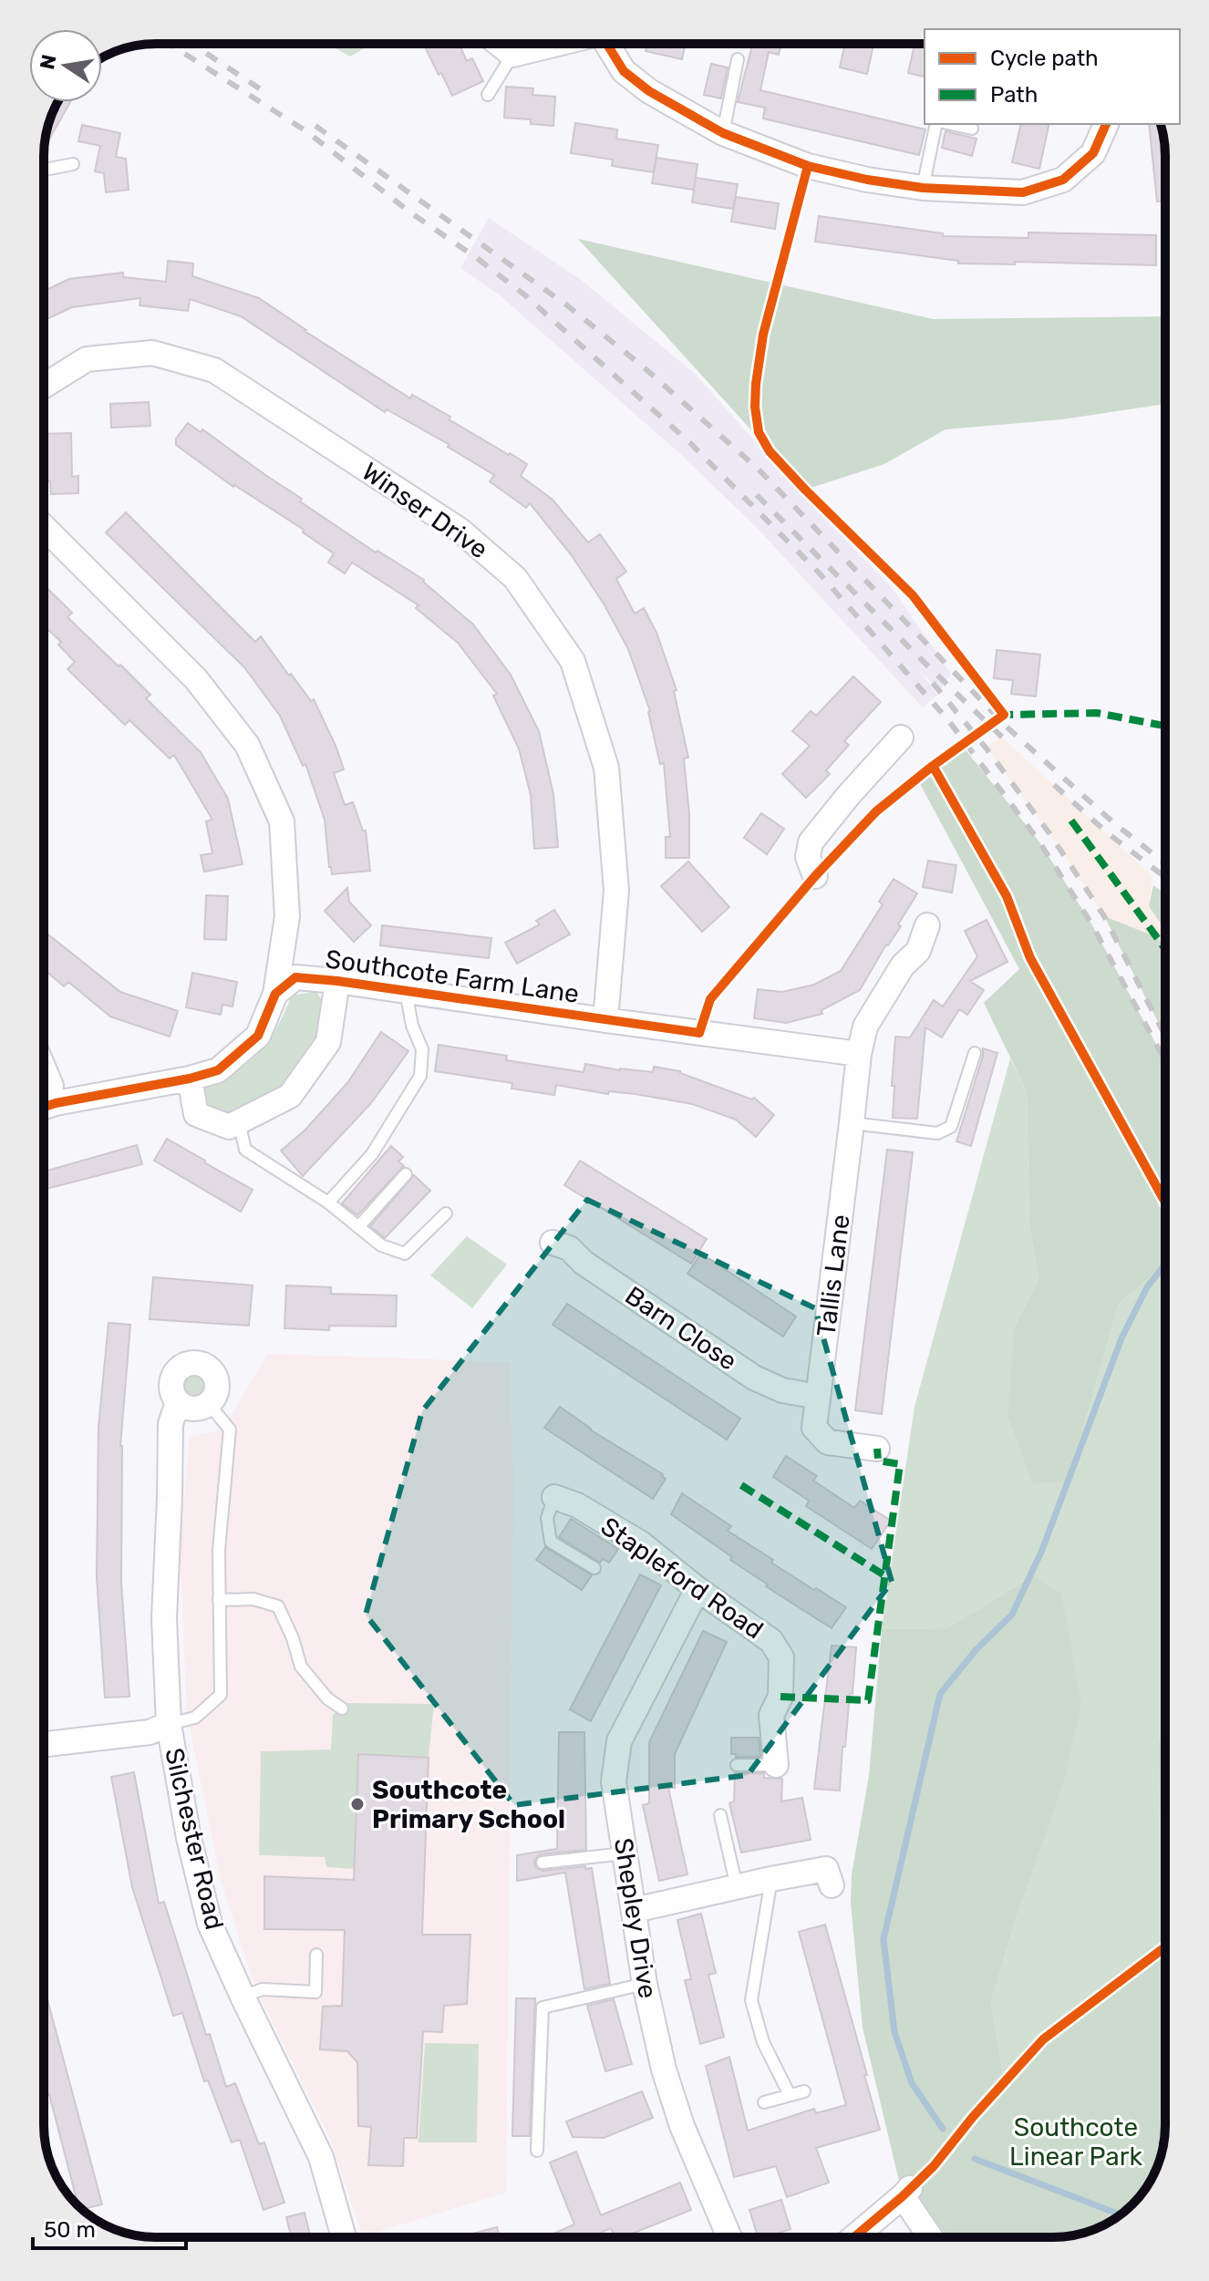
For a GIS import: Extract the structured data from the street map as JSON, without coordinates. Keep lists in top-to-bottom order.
{
  "streets": {
    "street": [
      "Winser Drive",
      "Southcote Farm Lane",
      "Tallis Lane",
      "Barn Close",
      "Stapleford Road",
      "Silchester Road",
      "Shepley Drive"
    ]
  },
  "crossings": [
    ["Winser Drive", "Southcote Farm Lane"],
    ["Southcote Farm Lane", "Tallis Lane"],
    ["Tallis Lane", "Barn Close"],
    ["Stapleford Road", "Shepley Drive"]
  ],
  "parks": ["Southcote Linear Park"],
  "places": ["Southcote Primary School"],
  "legend": ["Cycle path", "Path"],
  "scale_bar": "50 m",
  "north": "left"
}
